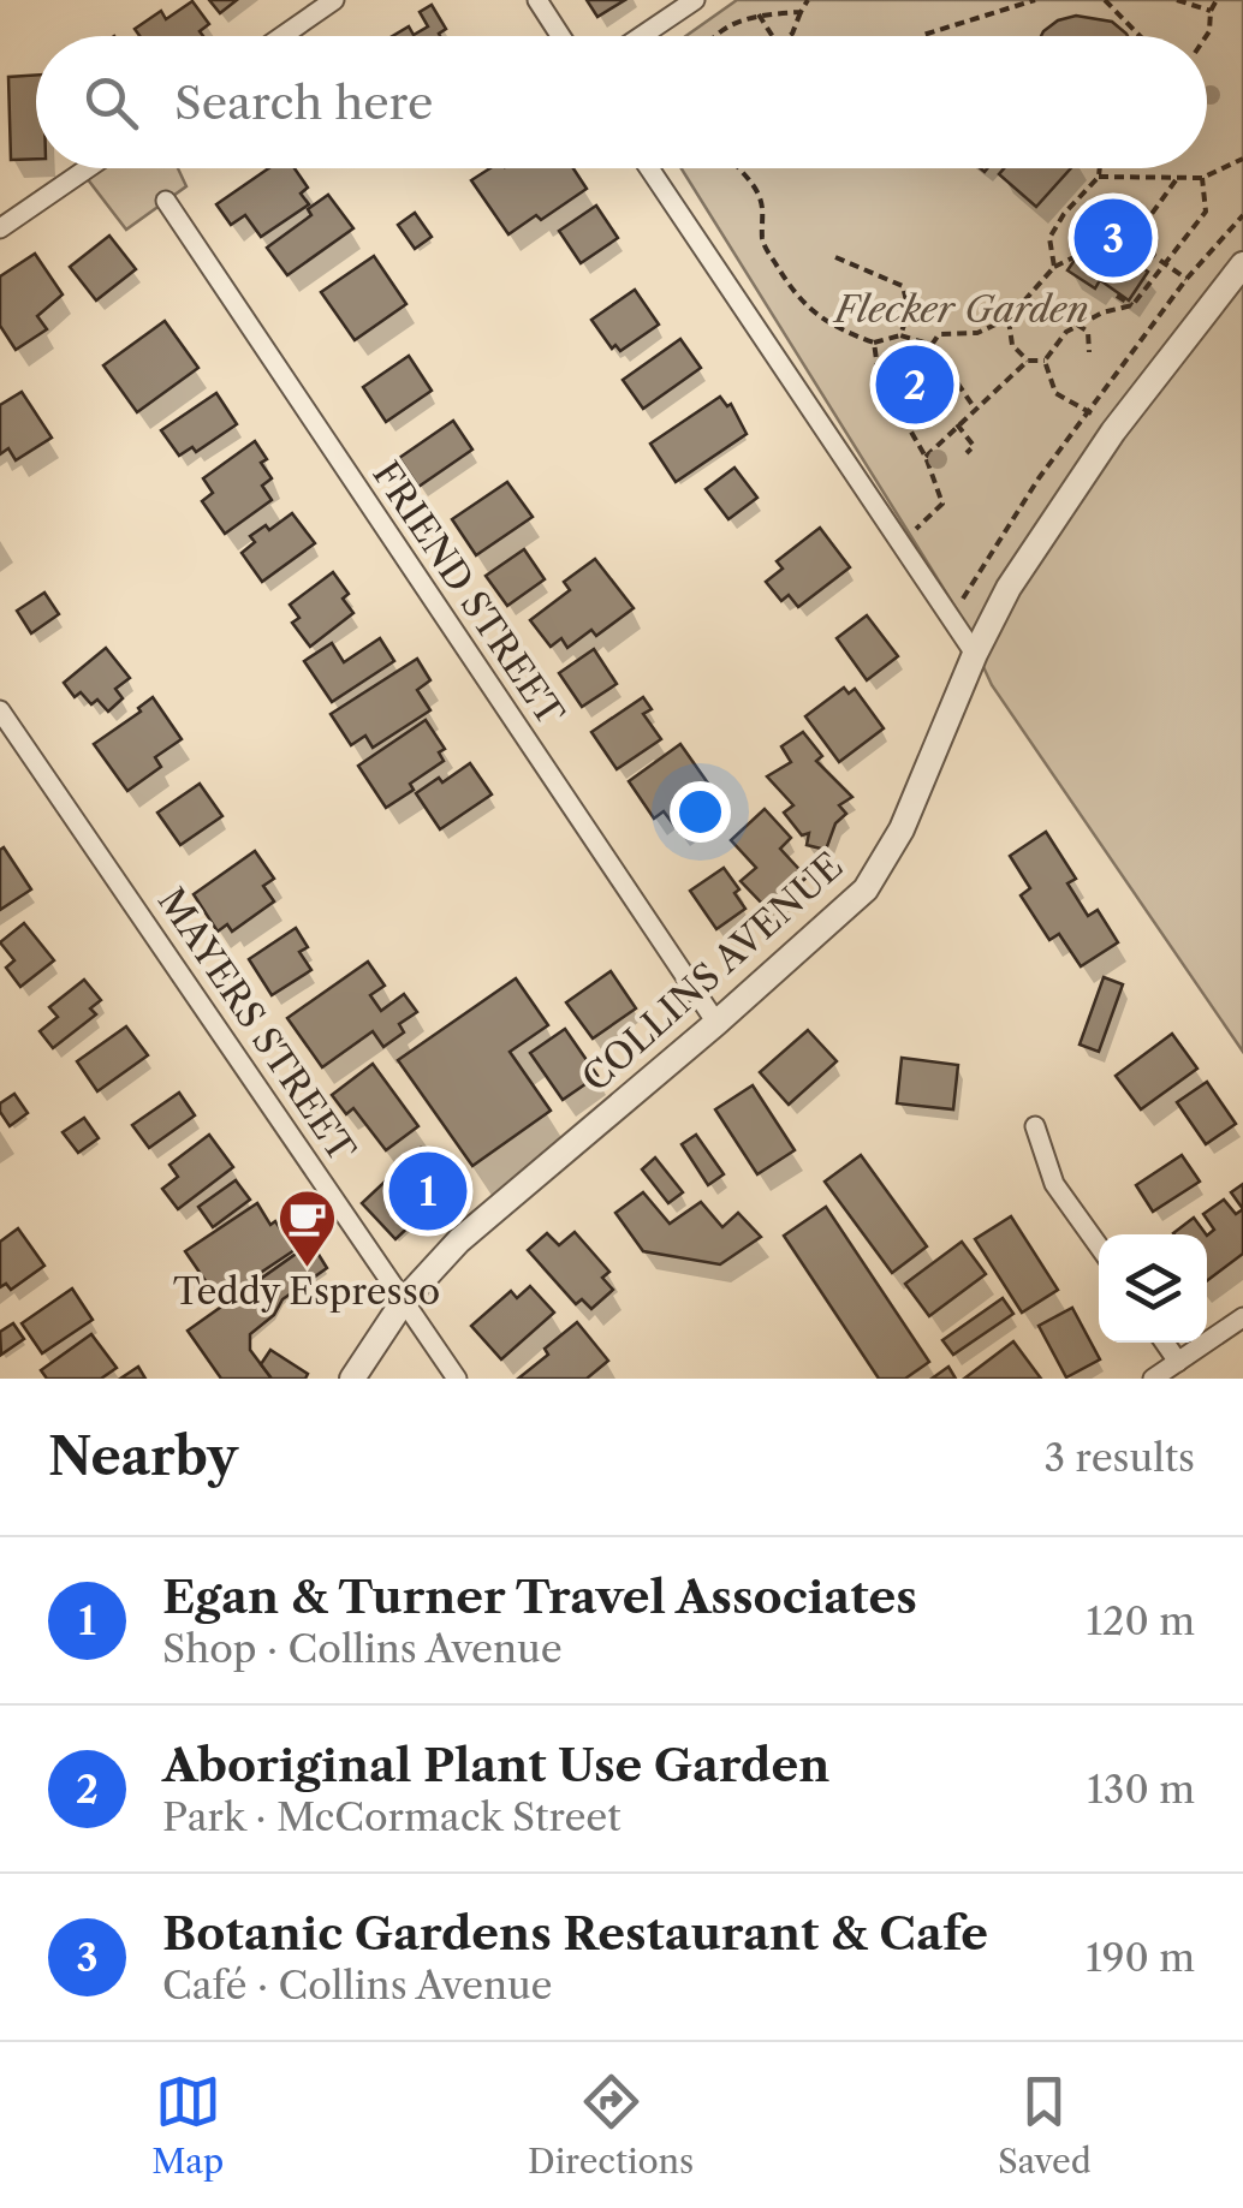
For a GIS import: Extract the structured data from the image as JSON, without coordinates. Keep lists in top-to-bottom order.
{
  "streets": {
    "street": ["FRIEND STREET", "COLLINS AVENUE", "MAYERS STREET"]
  },
  "crossings": [
    ["FRIEND STREET", "COLLINS AVENUE"],
    ["COLLINS AVENUE", "MAYERS STREET"]
  ],
  "parks": ["Flecker Garden"],
  "places": {
    "cafe": ["Teddy Espresso"]
  },
  "page": {
    "search": "Search here",
    "pins": ["3", "2", "1"],
    "heading": ["Nearby", "3 results"],
    "list": [
      {
        "mark": "1",
        "name": "Egan & Turner Travel Associates",
        "note": "Shop · Collins Avenue",
        "value": "120 m"
      },
      {
        "mark": "2",
        "name": "Aboriginal Plant Use Garden",
        "note": "Park · McCormack Street",
        "value": "130 m"
      },
      {
        "mark": "3",
        "name": "Botanic Gardens Restaurant & Cafe",
        "note": "Café · Collins Avenue",
        "value": "190 m"
      }
    ],
    "nav": ["Map", "Directions", "Saved"]
  }
}
